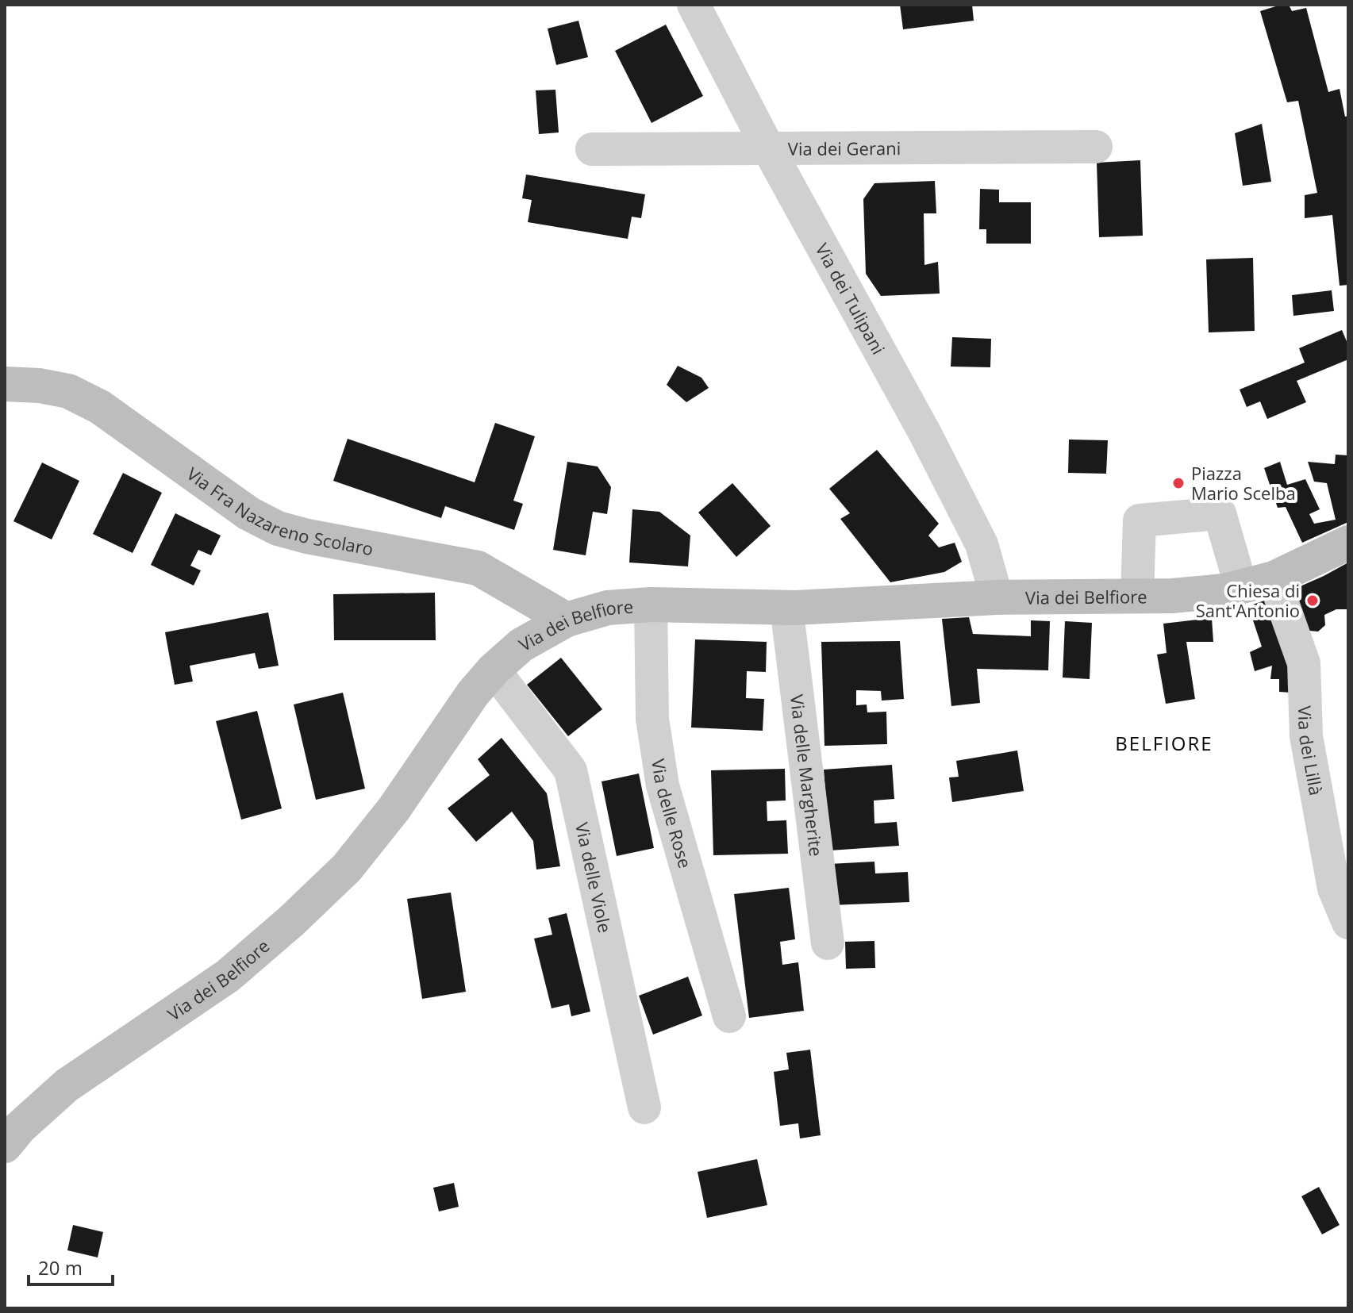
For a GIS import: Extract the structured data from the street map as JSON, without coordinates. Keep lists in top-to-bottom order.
{
  "streets": {
    "street": [
      "Via dei Gerani",
      "Via dei Tulipani",
      "Via Fra Nazareno Scolaro",
      "Via dei Belfiore",
      "Via dei Lillà",
      "Via delle Margherite",
      "Via delle Rose",
      "Via delle Viole"
    ]
  },
  "crossings": [
    ["Via dei Gerani", "Via dei Tulipani"],
    ["Via dei Tulipani", "Via dei Belfiore"],
    ["Via Fra Nazareno Scolaro", "Via dei Belfiore"],
    ["Via dei Belfiore", "Via dei Lillà"],
    ["Via dei Belfiore", "Via delle Margherite"],
    ["Via dei Belfiore", "Via delle Rose"],
    ["Via dei Belfiore", "Via delle Viole"]
  ],
  "districts": ["BELFIORE"],
  "places": ["Piazza Mario Scelba", "Chiesa di Sant'Antonio"],
  "scale_bar": "20 m"
}
